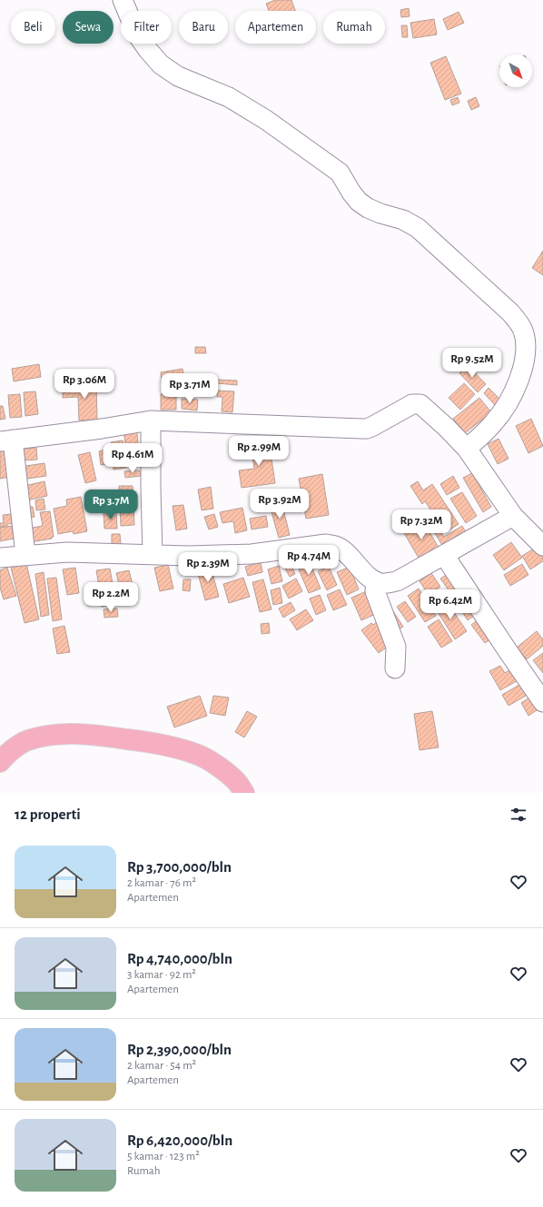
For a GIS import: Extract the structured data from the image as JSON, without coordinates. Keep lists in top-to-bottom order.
{
  "north": "bottom right",
  "page": {
    "chip": [
      "Beli",
      "Sewa",
      "Filter",
      "Baru",
      "Apartemen",
      "Rumah"
    ],
    "price": [
      "Rp 9.52M",
      "Rp 3.06M",
      "Rp 3.71M",
      "Rp 2.99M",
      "Rp 4.61M",
      "Rp 3.92M",
      "Rp 3.7M",
      "Rp 7.32M",
      "Rp 4.74M",
      "Rp 2.39M",
      "Rp 2.2M",
      "Rp 6.42M"
    ],
    "heading": "12 properti",
    "list": [
      {
        "name": "Rp 3,700,000/bln",
        "note": "2 kamar · 76 m² · Apartemen"
      },
      {
        "name": "Rp 4,740,000/bln",
        "note": "3 kamar · 92 m² · Apartemen"
      },
      {
        "name": "Rp 2,390,000/bln",
        "note": "2 kamar · 54 m² · Apartemen"
      },
      {
        "name": "Rp 6,420,000/bln",
        "note": "5 kamar · 123 m² · Rumah"
      }
    ]
  }
}
